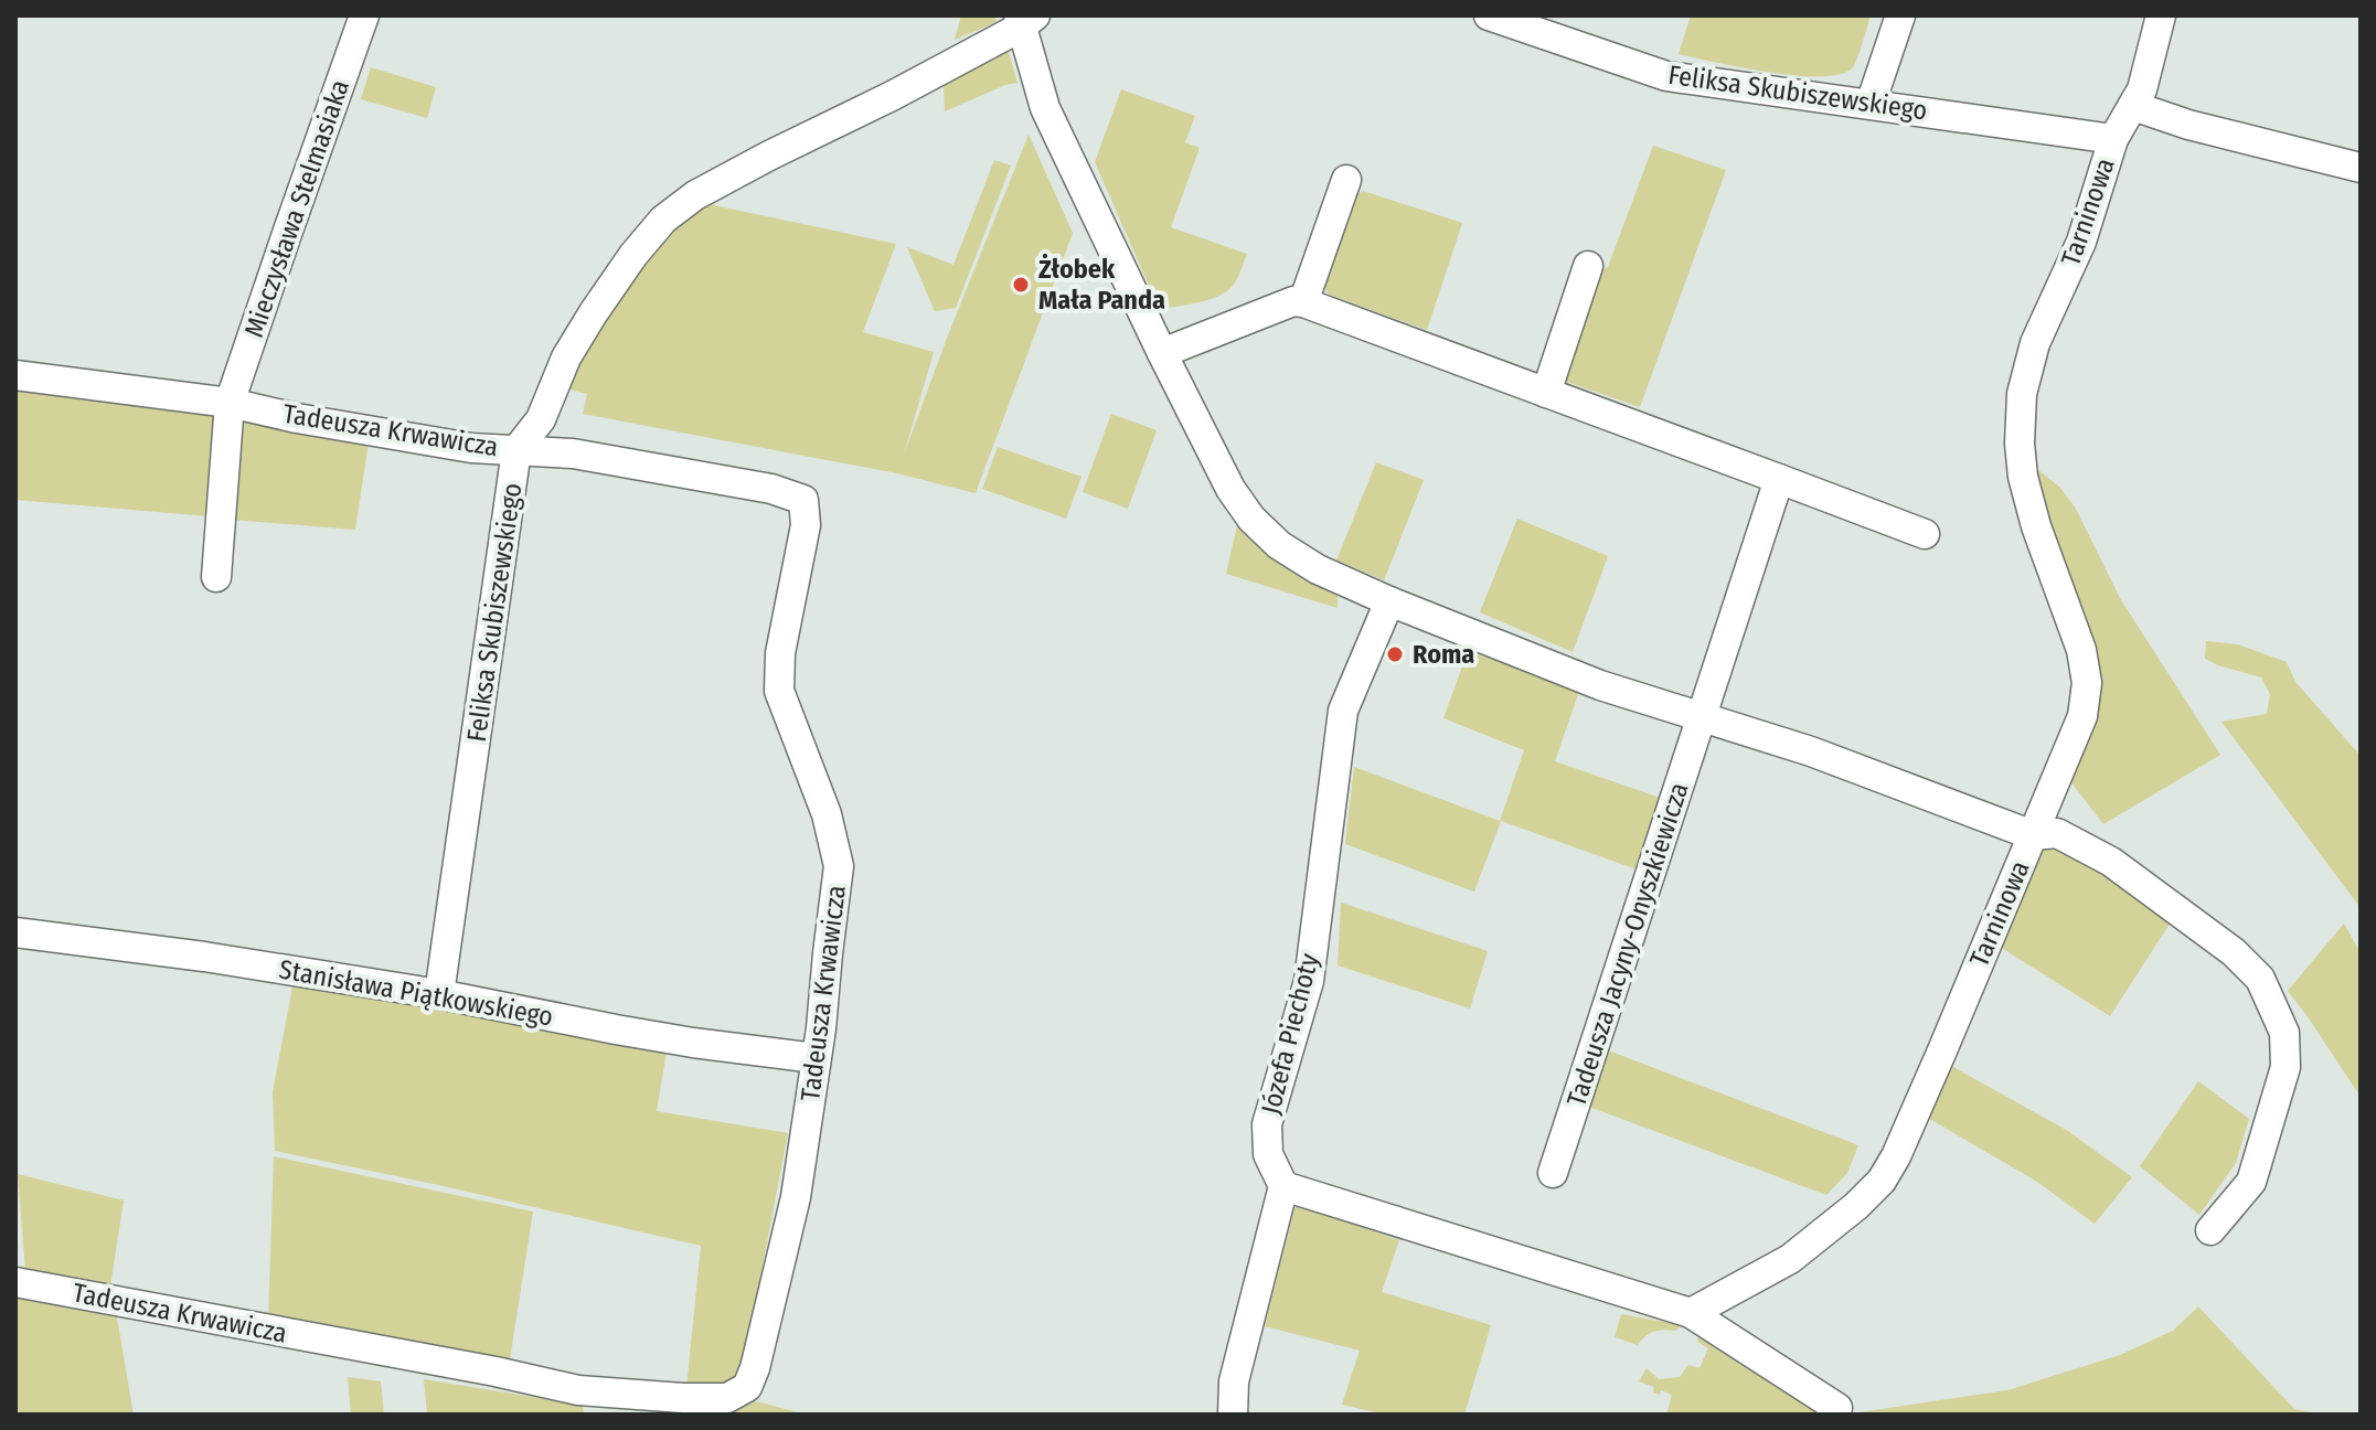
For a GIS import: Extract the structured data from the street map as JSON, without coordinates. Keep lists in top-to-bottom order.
{
  "streets": {
    "street": [
      "Feliksa Skubiszewskiego",
      "Mieczysława Stelmasiaka",
      "Tarninowa",
      "Tadeusza Krwawicza",
      "Tadeusza Jacyny-Onyszkiewicza",
      "Stanisława Piątkowskiego",
      "Józefa Piechoty"
    ]
  },
  "crossings": [
    ["Feliksa Skubiszewskiego", "Tarninowa"],
    ["Feliksa Skubiszewskiego", "Tadeusza Krwawicza"],
    ["Feliksa Skubiszewskiego", "Stanisława Piątkowskiego"],
    ["Mieczysława Stelmasiaka", "Tadeusza Krwawicza"],
    ["Tadeusza Krwawicza", "Stanisława Piątkowskiego"]
  ],
  "places": ["Żłobek Mała Panda", "Roma"]
}
